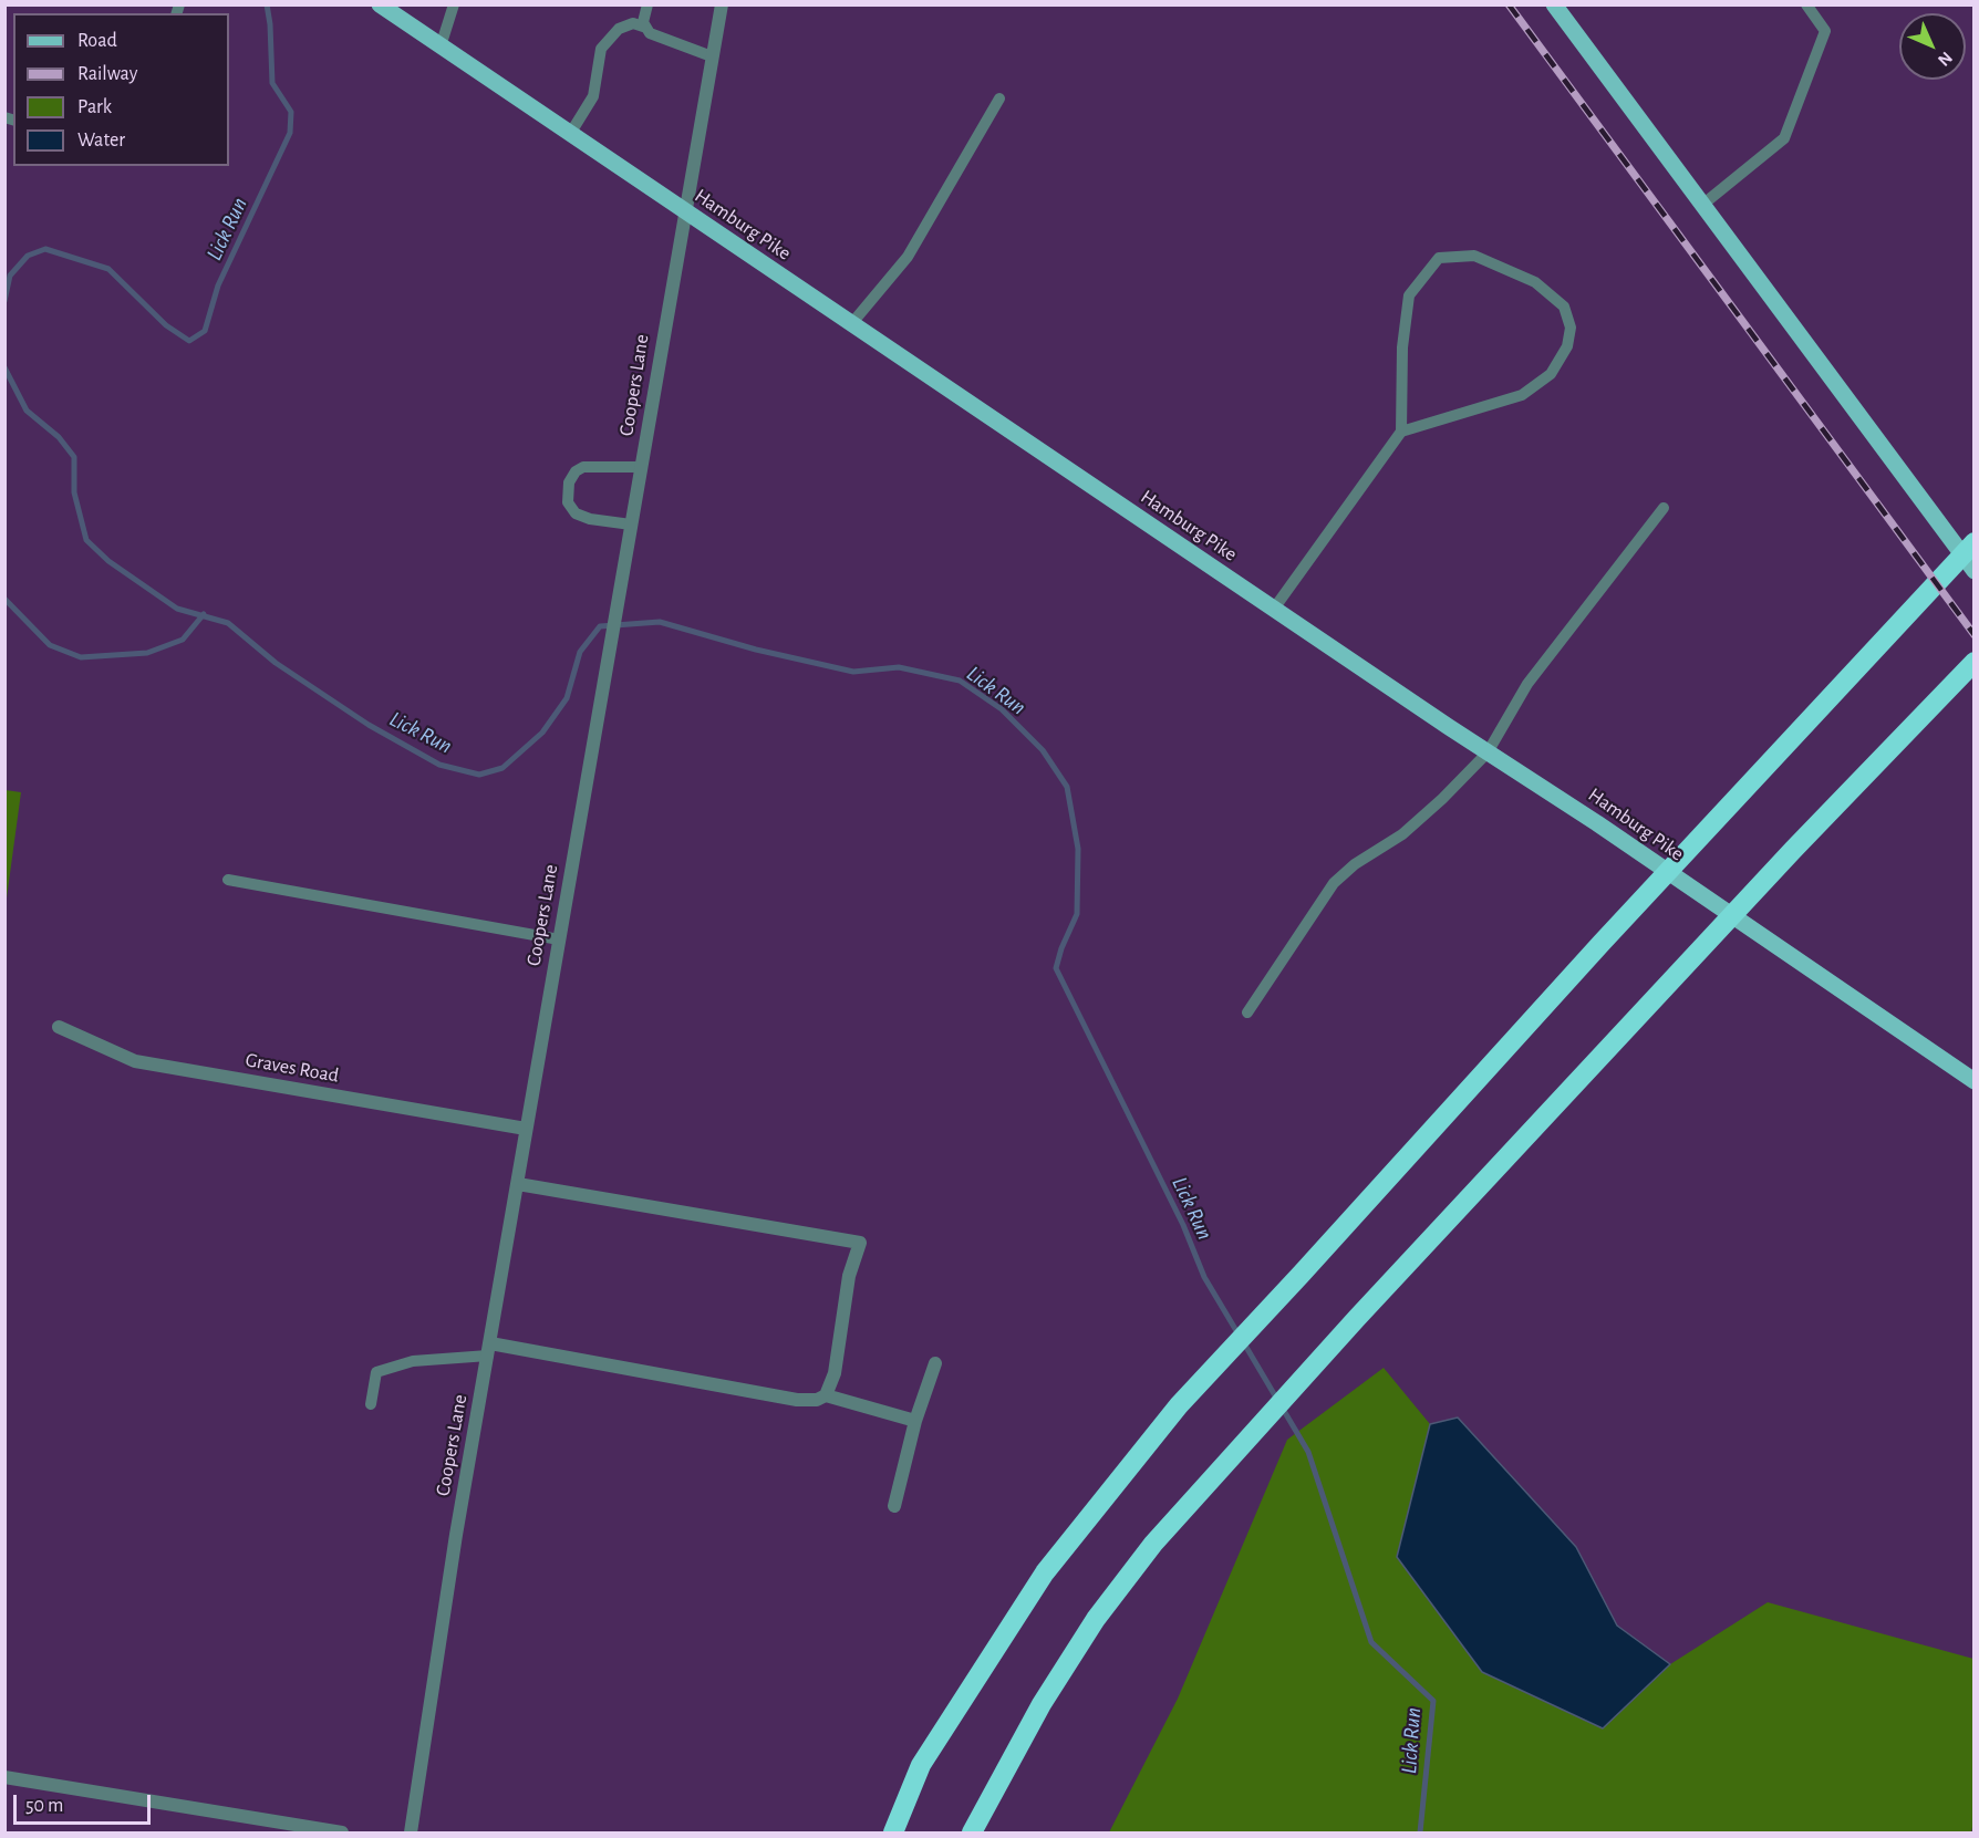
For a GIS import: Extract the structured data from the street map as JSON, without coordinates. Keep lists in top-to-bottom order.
{
  "streets": {
    "main road": ["Hamburg Pike"],
    "street": ["Coopers Lane", "Graves Road"]
  },
  "crossings": [
    ["Hamburg Pike", "Coopers Lane"],
    ["Coopers Lane", "Graves Road"]
  ],
  "water": ["Lick Run"],
  "legend": [
    "Road",
    "Railway",
    "Park",
    "Water"
  ],
  "scale_bar": "50 m",
  "north": "bottom right"
}
